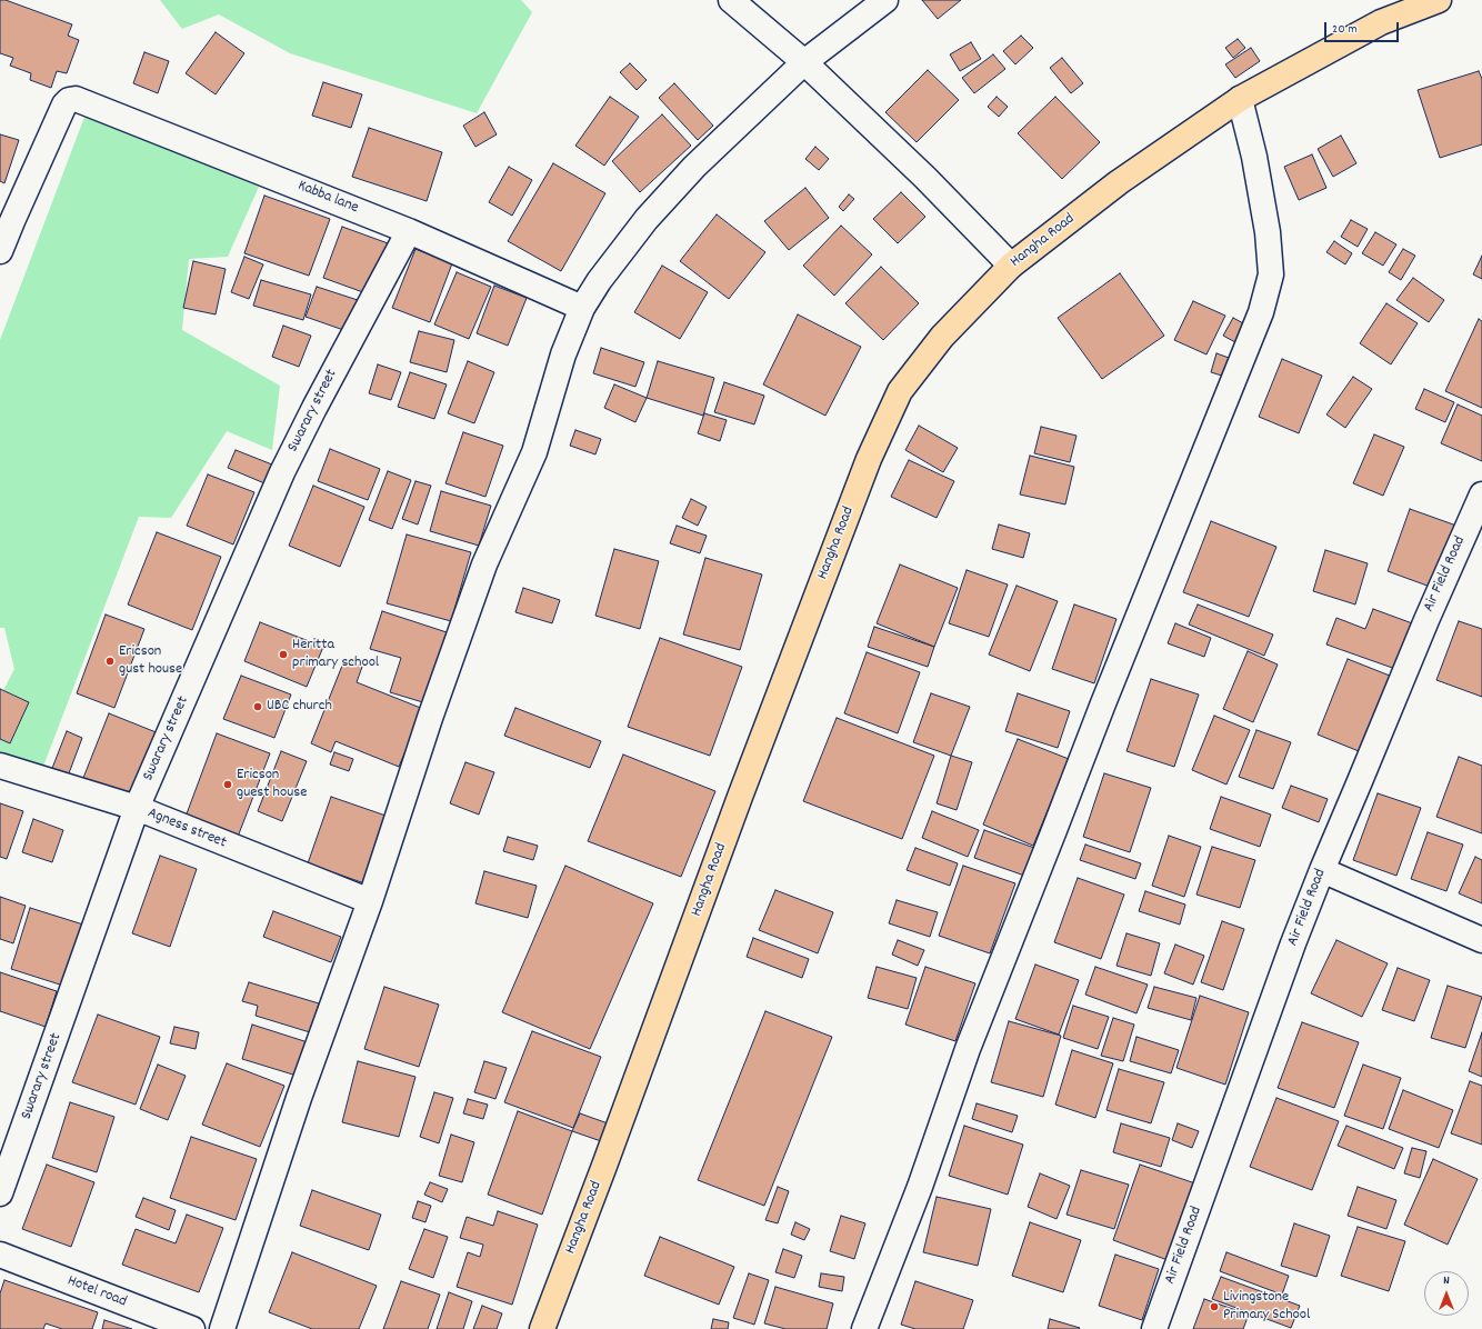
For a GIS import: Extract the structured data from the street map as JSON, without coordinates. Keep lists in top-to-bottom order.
{
  "streets": {
    "highway": ["Hangha Road"],
    "street": [
      "Kabba lane",
      "Swarary street",
      "Air Field Road",
      "Agness street",
      "Hotel road"
    ]
  },
  "crossings": [
    ["Kabba lane", "Swarary street"],
    ["Swarary street", "Agness street"]
  ],
  "places": [
    "Heritta primary school",
    "Ericson gust house",
    "UBC church",
    "Ericson guest house",
    "Livingstone Primary School"
  ],
  "scale_bar": "20 m",
  "north": "top"
}
